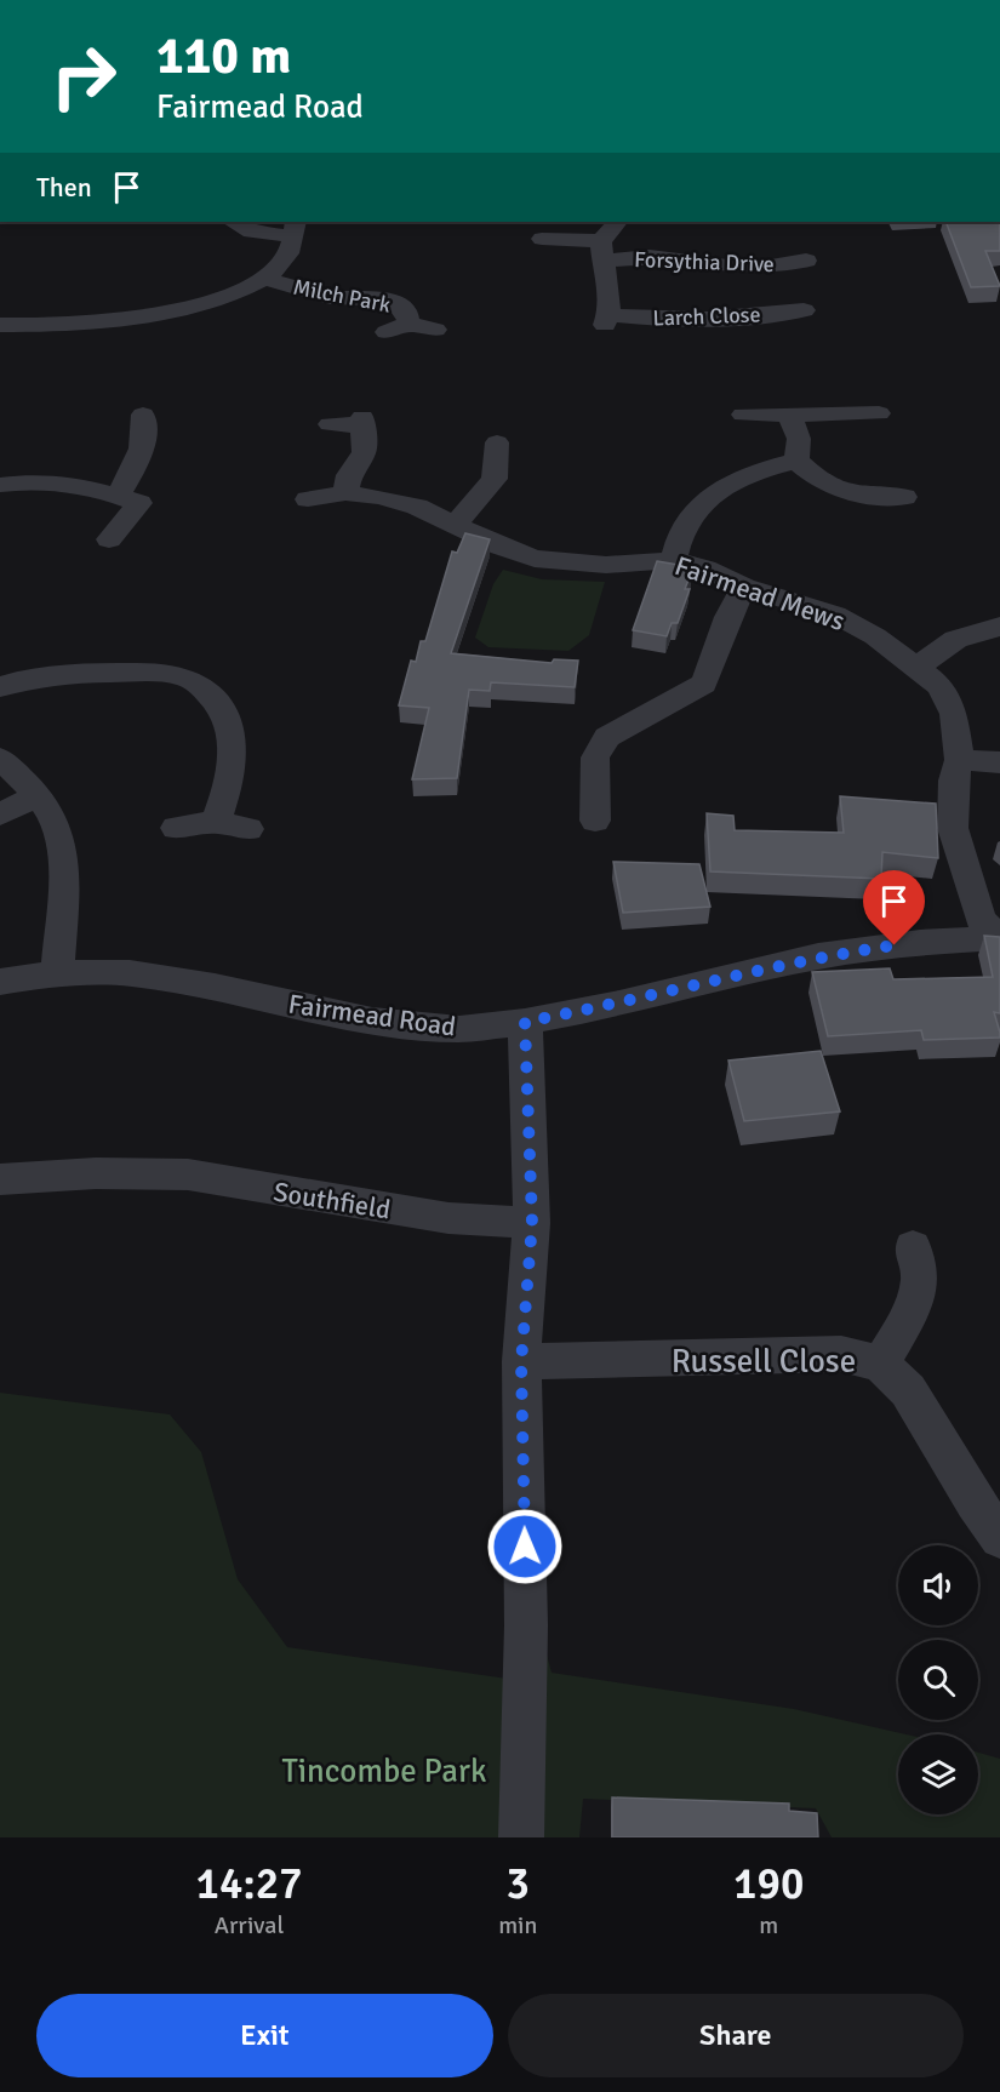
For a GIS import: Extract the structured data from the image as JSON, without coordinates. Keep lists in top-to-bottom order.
{
  "streets": {
    "street": [
      "Forsythia Drive",
      "Milch Park",
      "Larch Close",
      "Fairmead Mews",
      "Fairmead Road",
      "Southfield",
      "Russell Close"
    ]
  },
  "crossings": [
    ["Forsythia Drive", "Larch Close"],
    ["Fairmead Mews", "Fairmead Road"]
  ],
  "parks": ["Tincombe Park"],
  "page": {
    "turn": ["110 m", "Fairmead Road"],
    "then": "Then",
    "eta": [
      "14:27",
      "Arrival",
      "3",
      "min",
      "190",
      "m"
    ],
    "buttons": ["Exit", "Share"]
  }
}
